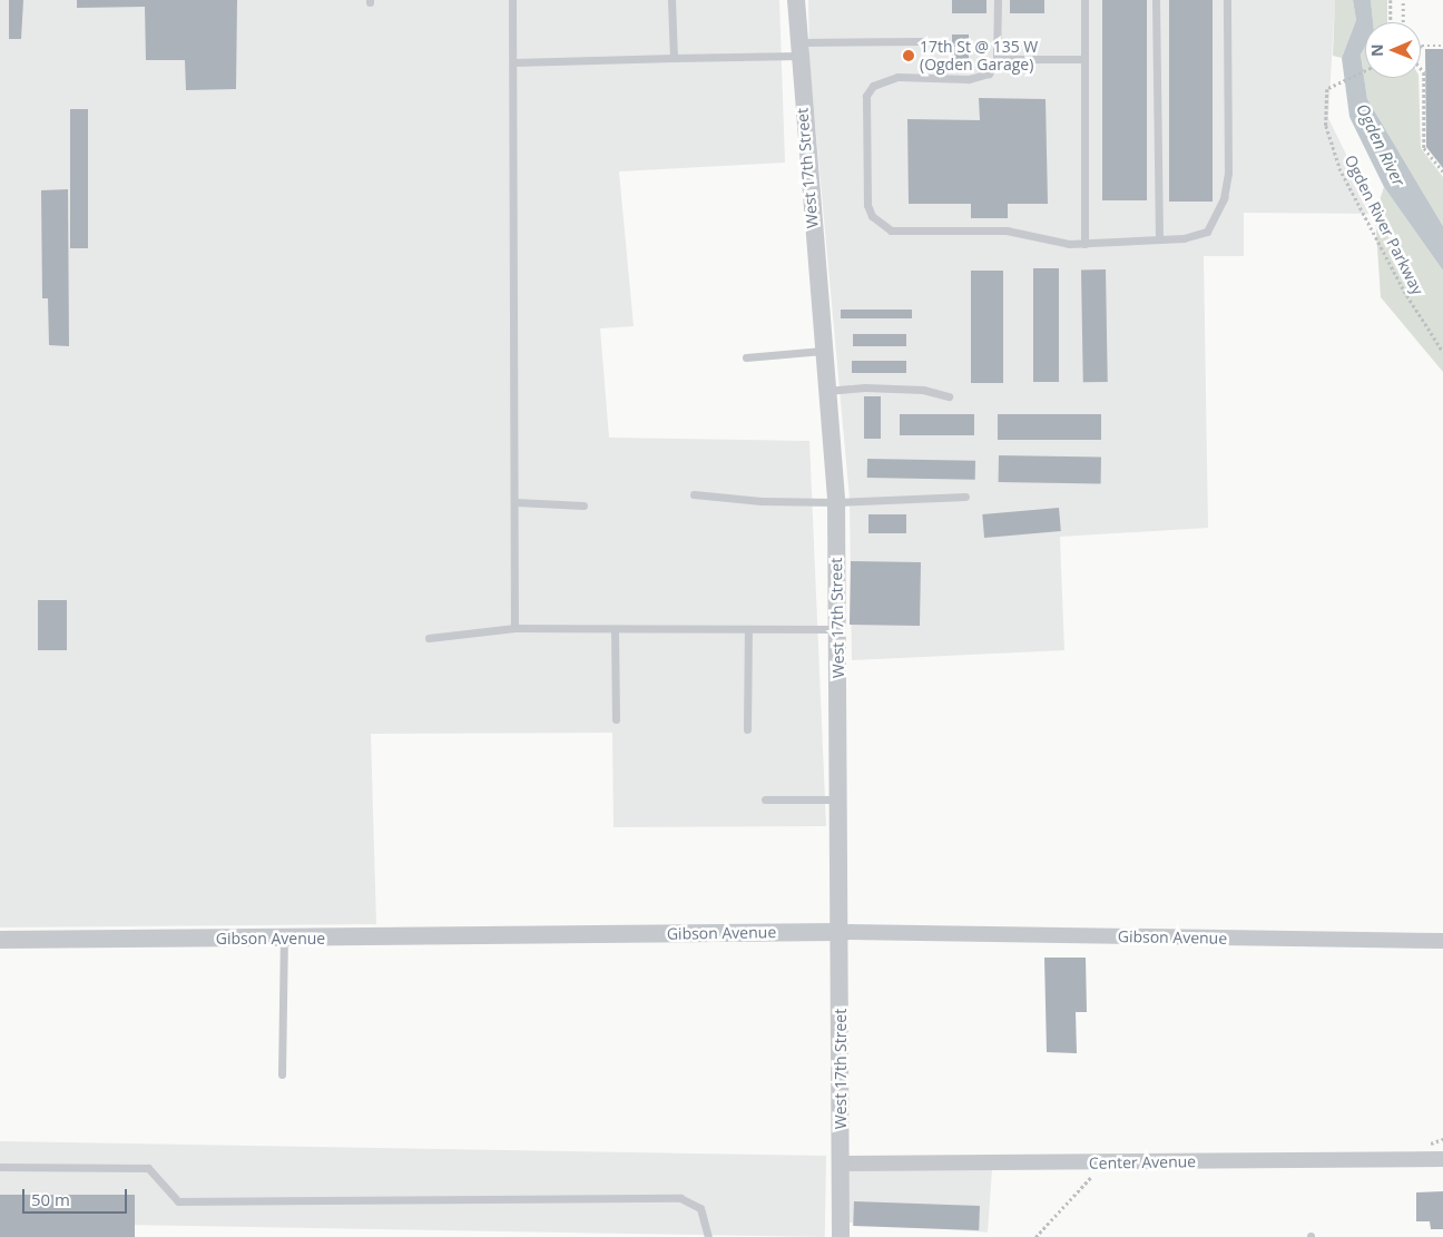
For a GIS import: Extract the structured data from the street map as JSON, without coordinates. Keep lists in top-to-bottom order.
{
  "streets": {
    "street": ["West 17th Street", "Gibson Avenue", "Center Avenue"],
    "path": ["Ogden River Parkway"]
  },
  "crossings": [
    ["West 17th Street", "Gibson Avenue"],
    ["West 17th Street", "Center Avenue"]
  ],
  "water": ["Ogden River"],
  "places": ["17th St @ 135 W (Ogden Garage)"],
  "scale_bar": "50 m",
  "north": "left"
}
